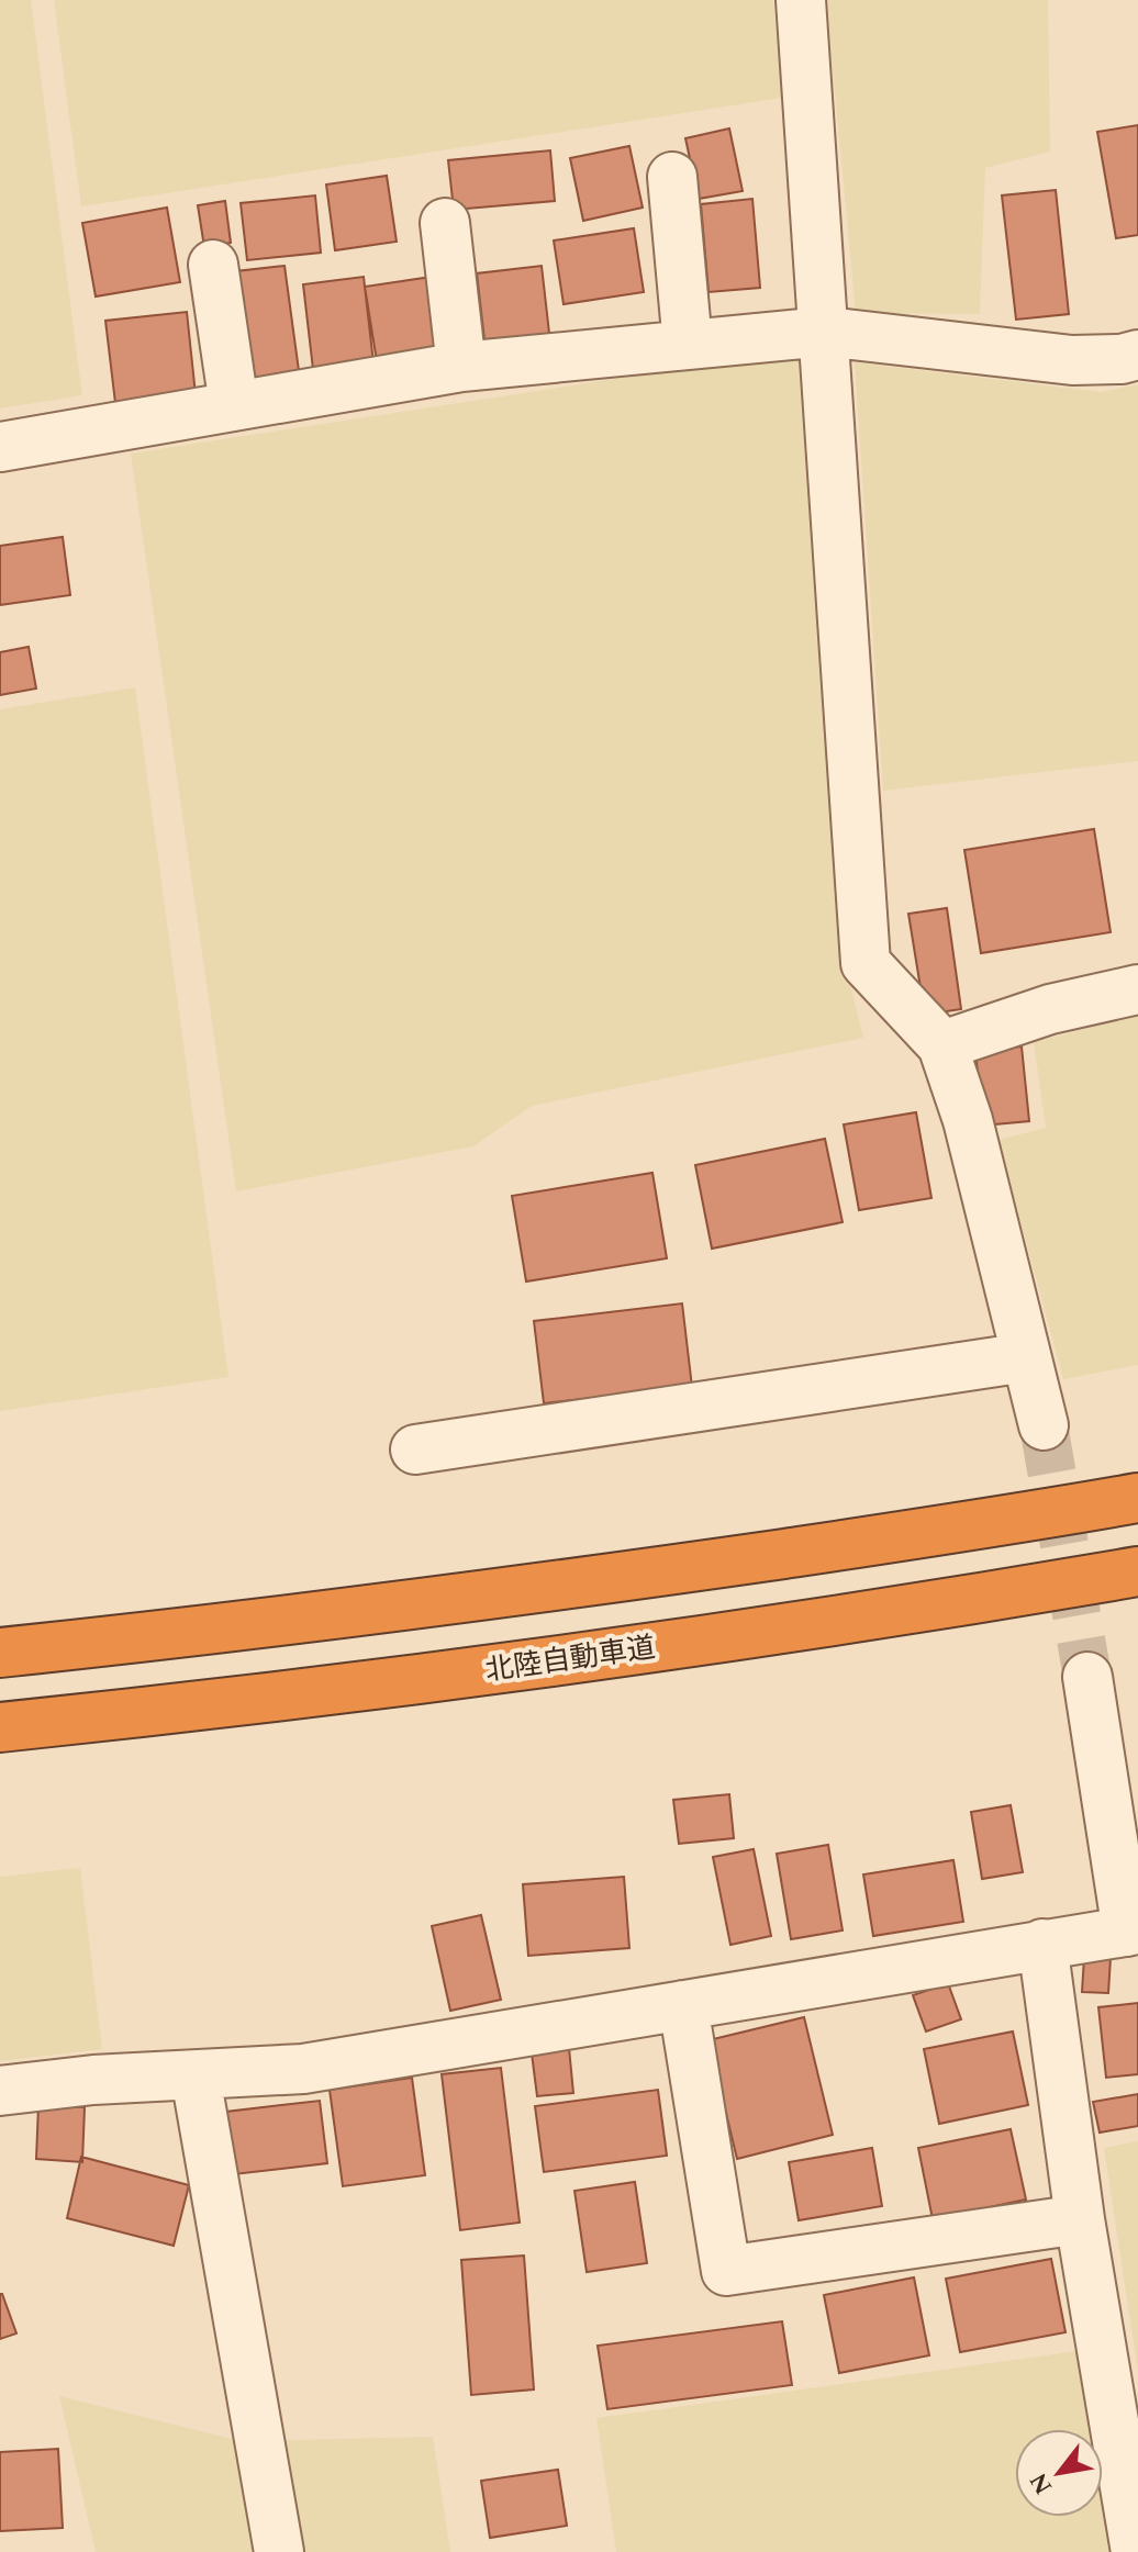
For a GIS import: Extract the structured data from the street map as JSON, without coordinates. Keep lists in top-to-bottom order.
{
  "streets": {
    "highway": ["北陸自動車道"]
  },
  "north": "bottom left"
}
